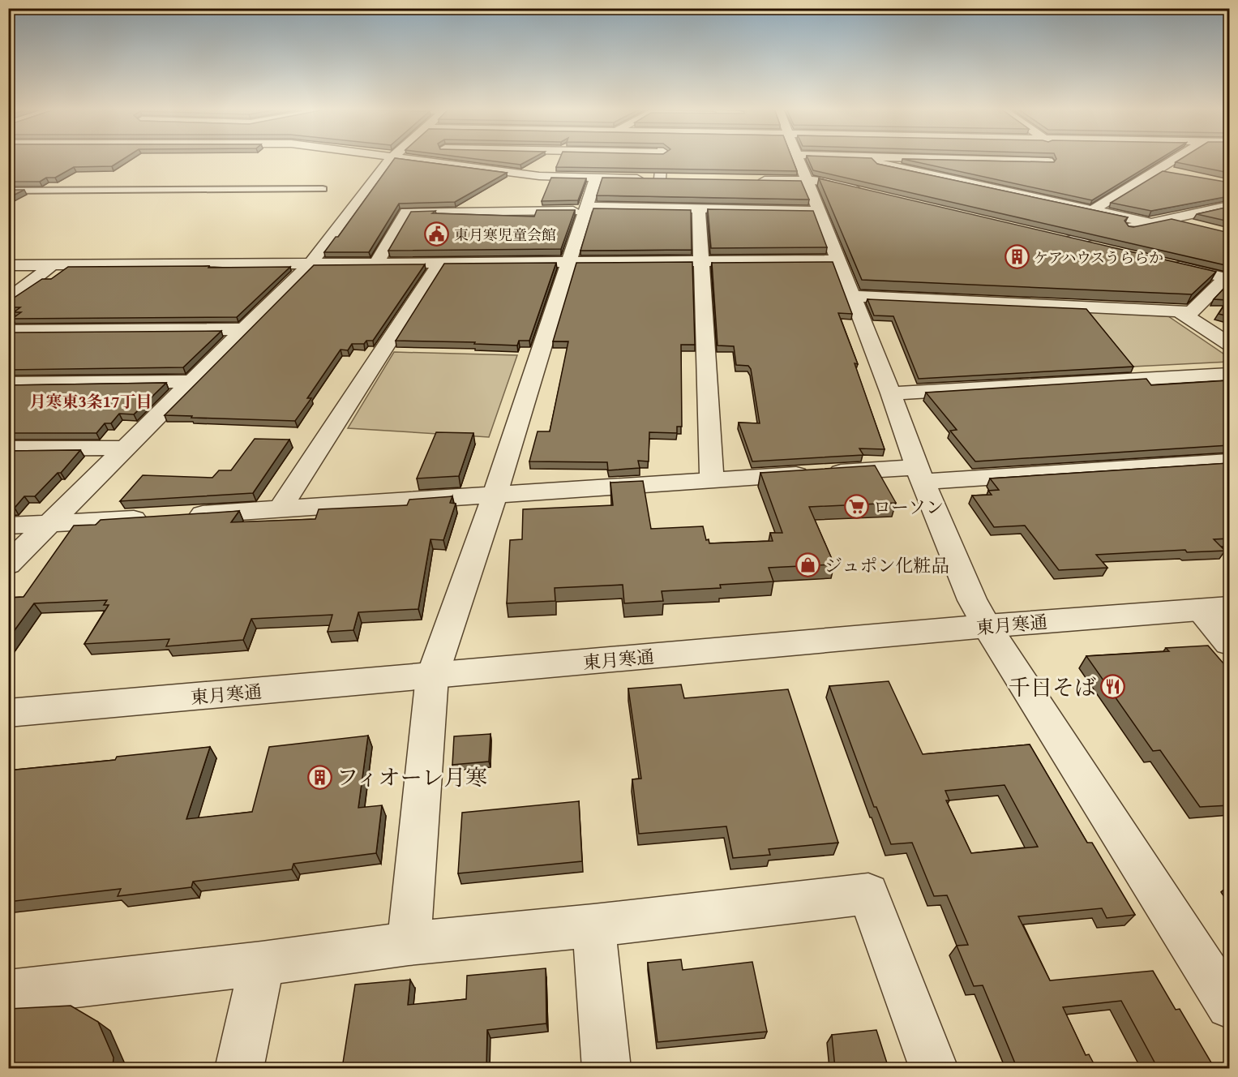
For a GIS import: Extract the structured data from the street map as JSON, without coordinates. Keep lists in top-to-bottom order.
{
  "streets": {
    "street": ["東月寒通"]
  },
  "districts": ["月寒東3条17丁目"],
  "places": {
    "public building": ["東月寒児童会館"],
    "building": ["ケアハウスうららか", "フィオーレ月寒"],
    "supermarket": ["ローソン"],
    "shop": ["ジュポン化粧品"],
    "restaurant": ["千日そば"]
  }
}
